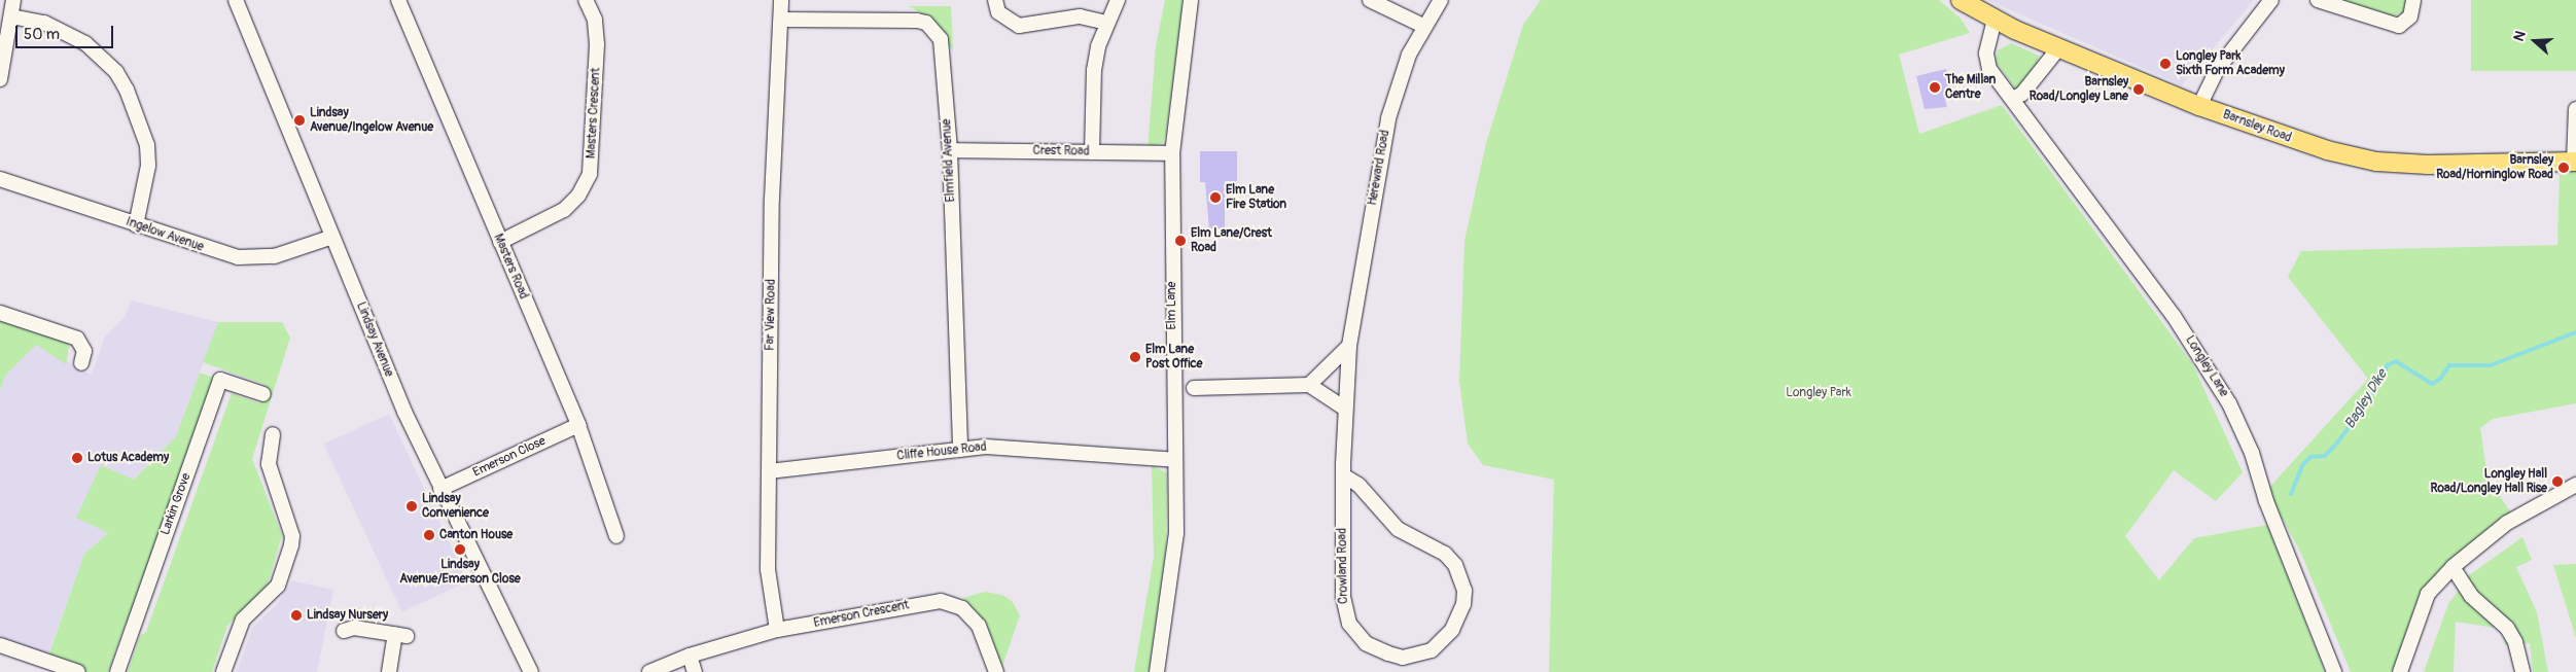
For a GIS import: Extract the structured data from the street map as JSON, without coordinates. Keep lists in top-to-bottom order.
{
  "streets": {
    "main road": ["Barnsley Road"],
    "street": [
      "Masters Crescent",
      "Crest Road",
      "Elmfield Avenue",
      "Hereward Road",
      "Ingelow Avenue",
      "Masters Road",
      "Elm Lane",
      "Far View Road",
      "Lindsay Avenue",
      "Longley Lane",
      "Cliffe House Road",
      "Emerson Close",
      "Larkin Grove",
      "Crowland Road",
      "Emerson Crescent"
    ]
  },
  "crossings": [
    ["Masters Crescent", "Masters Road"],
    ["Barnsley Road", "Longley Lane"],
    ["Crest Road", "Elmfield Avenue"],
    ["Crest Road", "Elm Lane"],
    ["Elmfield Avenue", "Far View Road"],
    ["Elmfield Avenue", "Cliffe House Road"],
    ["Hereward Road", "Crowland Road"],
    ["Ingelow Avenue", "Lindsay Avenue"],
    ["Masters Road", "Emerson Close"],
    ["Elm Lane", "Cliffe House Road"],
    ["Far View Road", "Cliffe House Road"],
    ["Far View Road", "Emerson Crescent"],
    ["Lindsay Avenue", "Emerson Close"]
  ],
  "water": ["Bagley Dike"],
  "parks": ["Longley Park"],
  "places": [
    "Longley Park Sixth Form Academy",
    "The Millan Centre",
    "Barnsley Road/Longley Lane",
    "Lindsay Avenue/Ingelow Avenue",
    "Barnsley Road/Horninglow Road",
    "Elm Lane Fire Station",
    "Elm Lane/Crest Road",
    "Elm Lane Post Office",
    "Lotus Academy",
    "Longley Hall Road/Longley Hall Rise",
    "Lindsay Convenience",
    "Canton House",
    "Lindsay Avenue/Emerson Close",
    "Lindsay Nursery"
  ],
  "scale_bar": "50 m",
  "north": "left"
}
